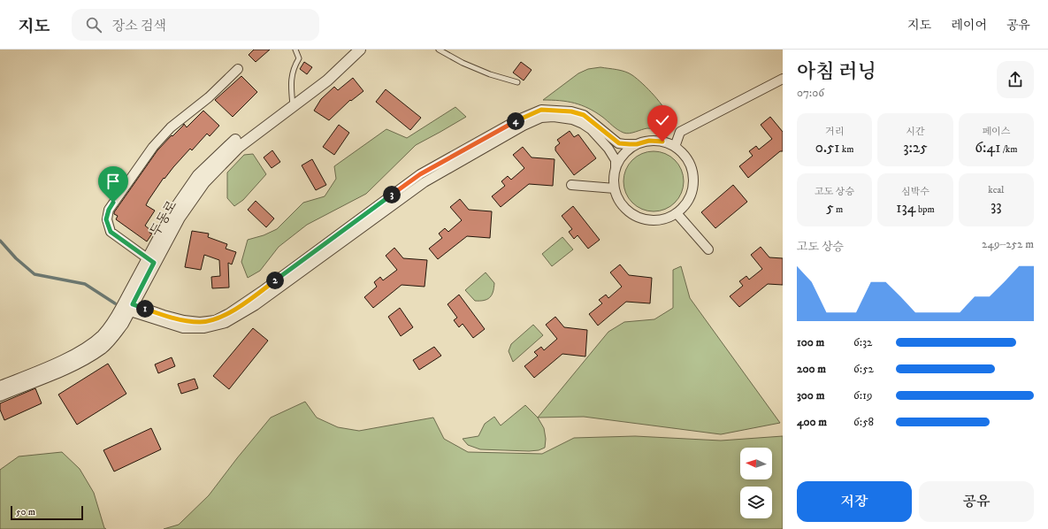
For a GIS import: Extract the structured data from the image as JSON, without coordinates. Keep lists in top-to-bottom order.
{
  "streets": {
    "street": ["두동로"]
  },
  "scale_bar": "50 m",
  "north": "left",
  "page": {
    "header": "지도",
    "search": "장소 검색",
    "nav": ["지도", "레이어", "공유"],
    "heading": ["아침 러닝", "07:06"],
    "stats": [
      ["거리", "0.51 km"],
      ["시간", "3:25"],
      ["페이스", "6:41 /km"],
      ["고도 상승", "5 m"],
      ["심박수", "134 bpm"],
      ["kcal", "33"]
    ],
    "pins": [
      "4",
      "3",
      "2",
      "1"
    ],
    "chart": ["고도 상승", "249–252 m"],
    "list": [
      {
        "name": "100 m",
        "note": "6:32"
      },
      {
        "name": "200 m",
        "note": "6:52"
      },
      {
        "name": "300 m",
        "note": "6:19"
      },
      {
        "name": "400 m",
        "note": "6:58"
      }
    ],
    "buttons": ["저장", "공유"],
    "scale": "50 m"
  }
}
